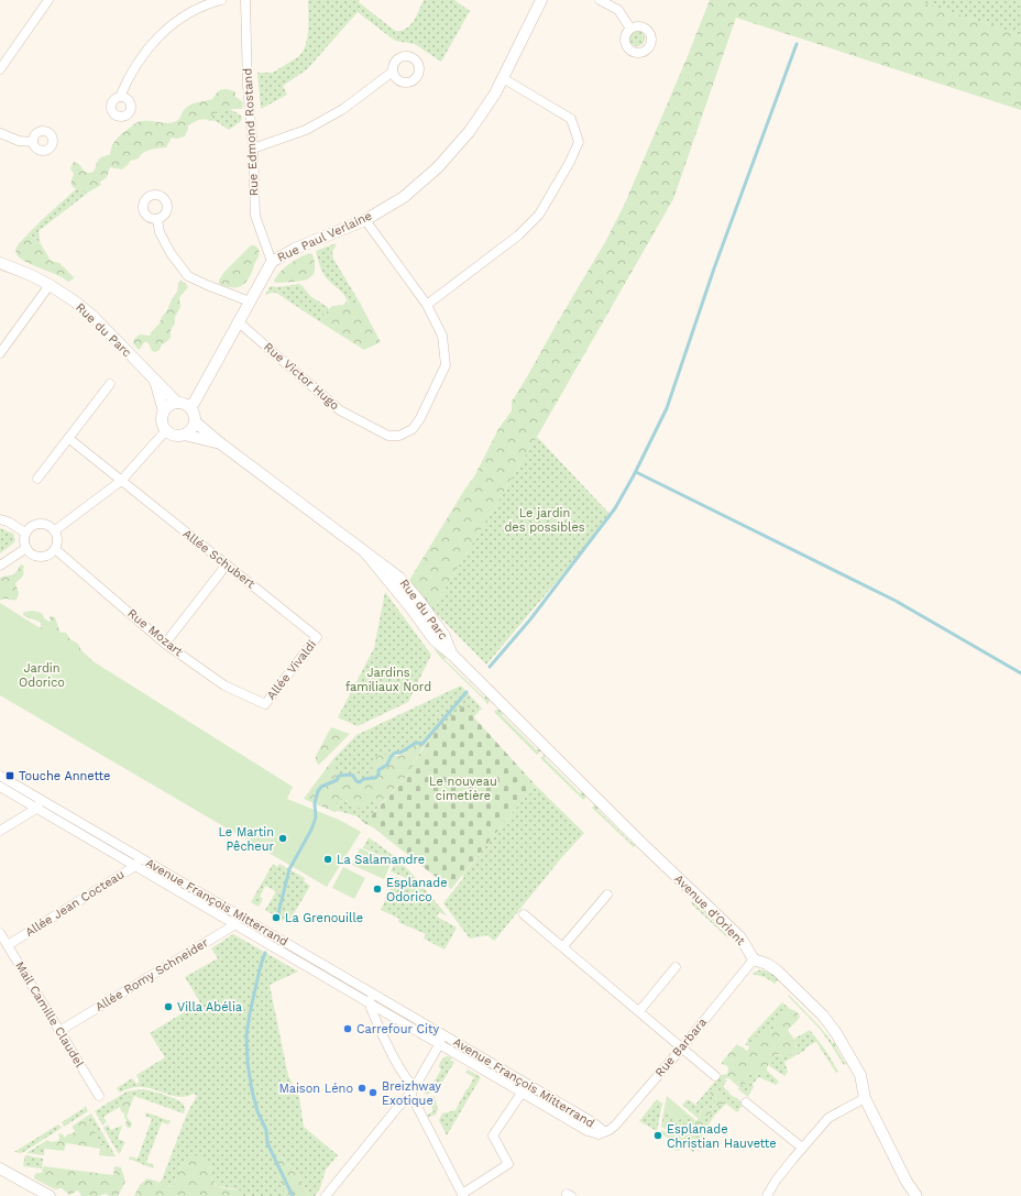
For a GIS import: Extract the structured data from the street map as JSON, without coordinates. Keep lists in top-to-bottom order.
{
  "streets": {
    "street": [
      "Rue Edmond Rostand",
      "Rue Paul Verlaine",
      "Rue du Parc",
      "Rue Victor Hugo",
      "Allée Schubert",
      "Rue Mozart",
      "Allée Vivaldi",
      "Avenue François Mitterrand",
      "Allée Jean Cocteau",
      "Avenue d'Orient",
      "Allée Romy Schneider",
      "Mail Camille Claudel",
      "Rue Barbara"
    ]
  },
  "crossings": [
    ["Rue Edmond Rostand", "Rue Paul Verlaine"],
    ["Rue Paul Verlaine", "Rue du Parc"],
    ["Rue Paul Verlaine", "Rue Victor Hugo"],
    ["Rue du Parc", "Avenue d'Orient"],
    ["Allée Schubert", "Allée Vivaldi"],
    ["Rue Mozart", "Allée Vivaldi"],
    ["Avenue François Mitterrand", "Allée Jean Cocteau"],
    ["Avenue François Mitterrand", "Allée Romy Schneider"],
    ["Avenue François Mitterrand", "Rue Barbara"],
    ["Allée Jean Cocteau", "Mail Camille Claudel"],
    ["Avenue d'Orient", "Rue Barbara"],
    ["Allée Romy Schneider", "Mail Camille Claudel"]
  ],
  "parks": [
    "Le jardin des possibles",
    "Jardin Odorico",
    "Jardins familiaux Nord",
    "Le nouveau cimetière"
  ],
  "places": {
    "transit": ["Touche Annette"],
    "other": [
      "Le Martin Pêcheur",
      "La Salamandre",
      "Esplanade Odorico",
      "La Grenouille",
      "Villa Abélia",
      "Carrefour City",
      "Maison Léno",
      "Breizhway Exotique",
      "Esplanade Christian Hauvette"
    ]
  }
}
